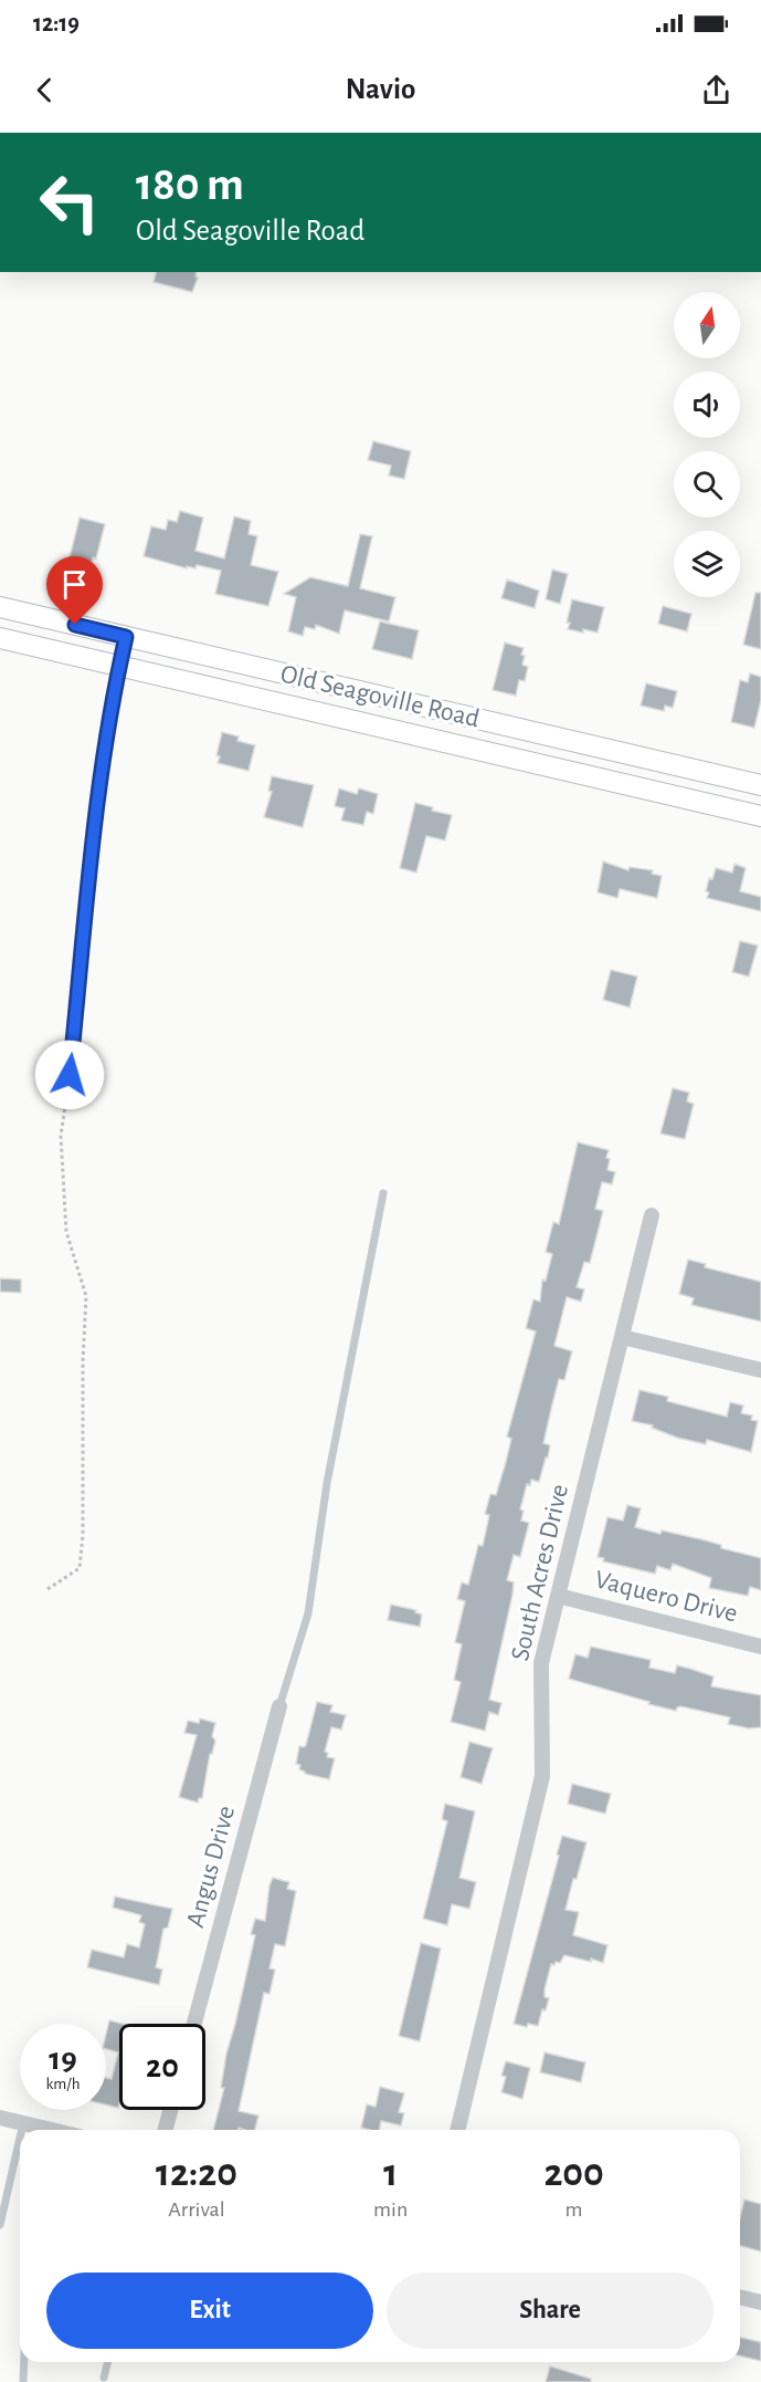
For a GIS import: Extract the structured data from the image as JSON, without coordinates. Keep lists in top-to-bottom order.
{
  "streets": {
    "main road": ["Old Seagoville Road"],
    "street": ["South Acres Drive", "Vaquero Drive", "Angus Drive"]
  },
  "crossings": [
    ["South Acres Drive", "Vaquero Drive"]
  ],
  "north": "top",
  "page": {
    "status": "12:19",
    "header": "Navio",
    "turn": ["180 m", "Old Seagoville Road"],
    "speed": "19 km/h",
    "limit": "20",
    "eta": [
      "12:20",
      "Arrival",
      "1",
      "min",
      "200",
      "m"
    ],
    "buttons": ["Exit", "Share"]
  }
}
